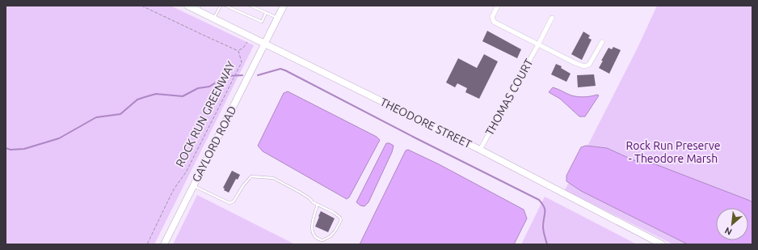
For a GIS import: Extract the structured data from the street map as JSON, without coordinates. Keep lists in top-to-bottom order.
{
  "streets": {
    "street": ["THOMAS COURT", "THEODORE STREET", "GAYLORD ROAD"],
    "path": ["ROCK RUN GREENWAY"]
  },
  "crossings": [
    ["THOMAS COURT", "THEODORE STREET"],
    ["THEODORE STREET", "GAYLORD ROAD"]
  ],
  "parks": ["Rock Run Preserve - Theodore Marsh"],
  "north": "bottom left"
}
